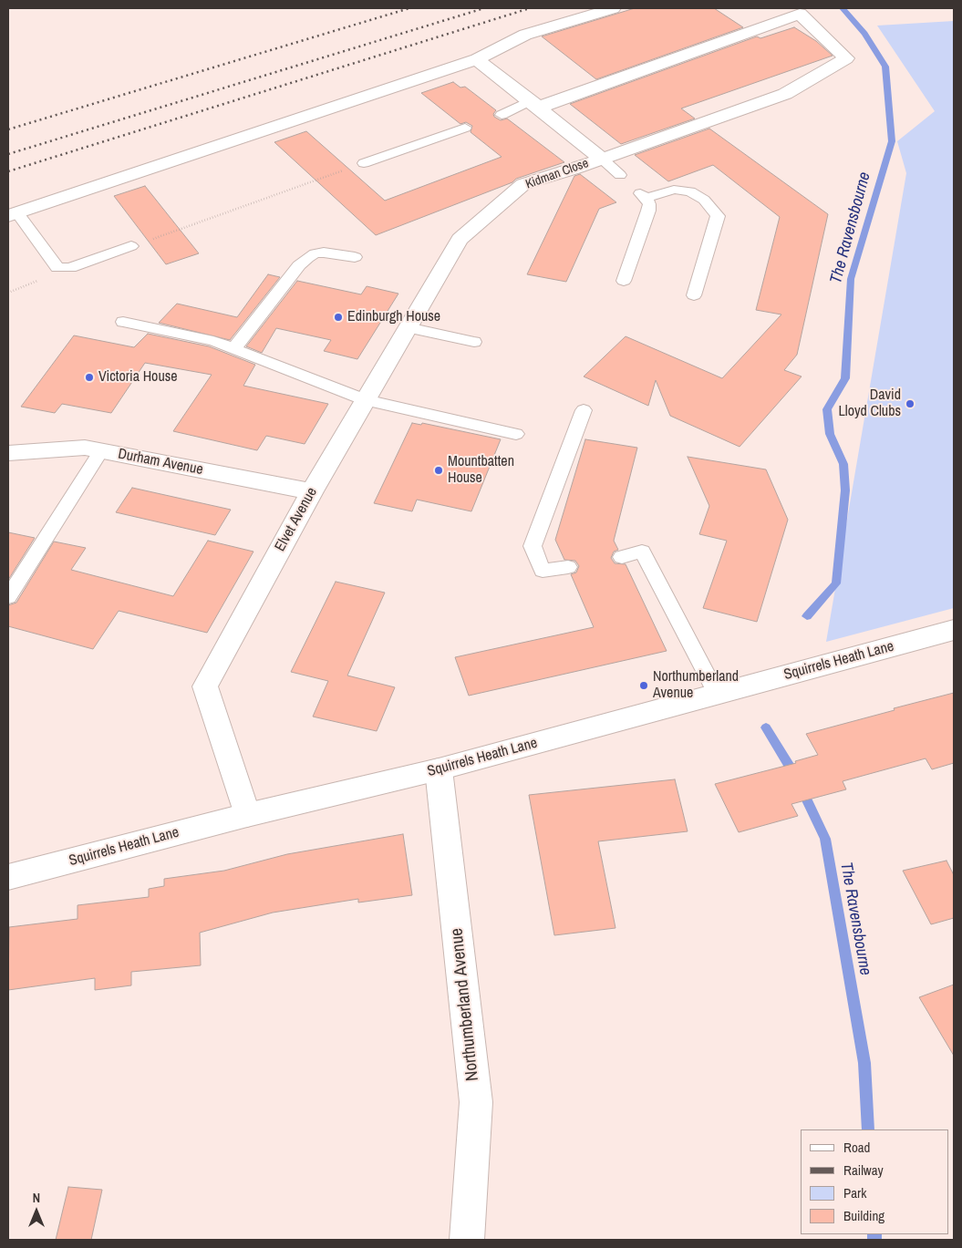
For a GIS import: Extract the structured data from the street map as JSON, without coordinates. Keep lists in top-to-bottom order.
{
  "streets": {
    "street": [
      "Kidman Close",
      "Durham Avenue",
      "Elvet Avenue",
      "Squirrels Heath Lane",
      "Northumberland Avenue"
    ]
  },
  "crossings": [
    ["Kidman Close", "Elvet Avenue"],
    ["Durham Avenue", "Elvet Avenue"],
    ["Elvet Avenue", "Squirrels Heath Lane"],
    ["Squirrels Heath Lane", "Northumberland Avenue"]
  ],
  "water": ["The Ravensbourne"],
  "places": [
    "Edinburgh House",
    "Victoria House",
    "David Lloyd Clubs",
    "Mountbatten House",
    "Northumberland Avenue"
  ],
  "legend": [
    "Road",
    "Railway",
    "Park",
    "Building"
  ],
  "north": "top"
}
